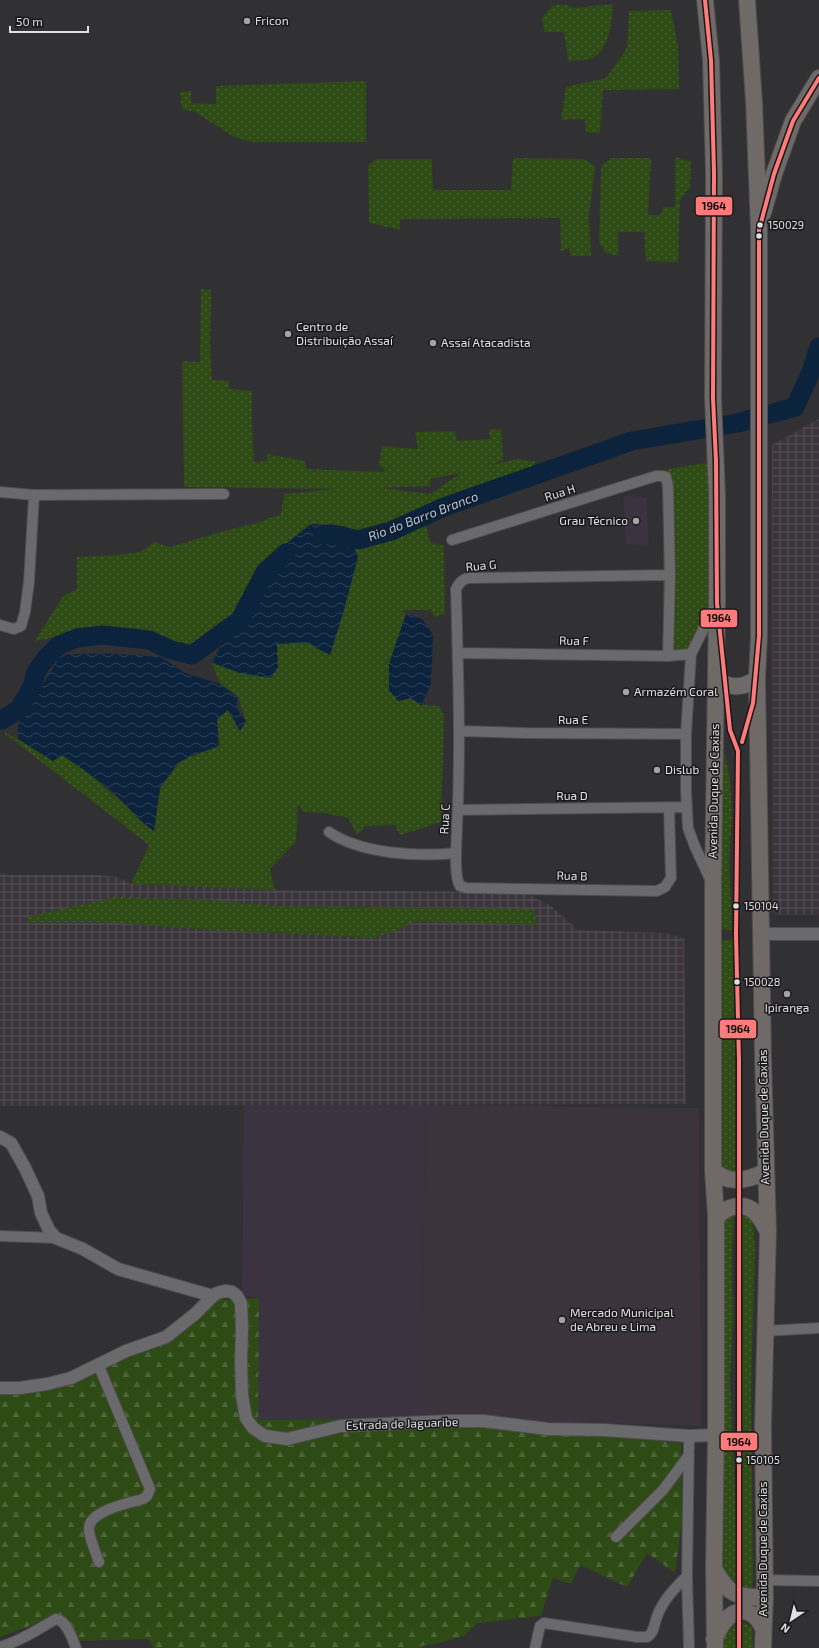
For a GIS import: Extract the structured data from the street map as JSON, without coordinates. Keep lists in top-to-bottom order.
{
  "streets": {
    "highway": ["Avenida Duque de Caxias"],
    "street": [
      "Rua H",
      "Rua G",
      "Rua F",
      "Rua E",
      "Rua D",
      "Rua C",
      "Rua B",
      "Estrada de Jaguaribe"
    ]
  },
  "crossings": [
    ["Rua H", "Rua G"],
    ["Rua G", "Rua F"],
    ["Rua G", "Rua E"],
    ["Rua G", "Rua C"],
    ["Avenida Duque de Caxias", "Estrada de Jaguaribe"],
    ["Rua D", "Rua C"],
    ["Rua D", "Rua B"],
    ["Rua C", "Rua B"]
  ],
  "water": ["Rio do Barro Branco"],
  "places": [
    "Fricon",
    "150029",
    "Centro de Distribuição Assaí",
    "Assaí Atacadista",
    "Grau Técnico",
    "Armazém Coral",
    "Dislub",
    "150104",
    "150028",
    "Ipiranga",
    "Mercado Municipal de Abreu e Lima",
    "150105"
  ],
  "lines": ["transit line 1964"],
  "scale_bar": "50 m",
  "north": "bottom left"
}
